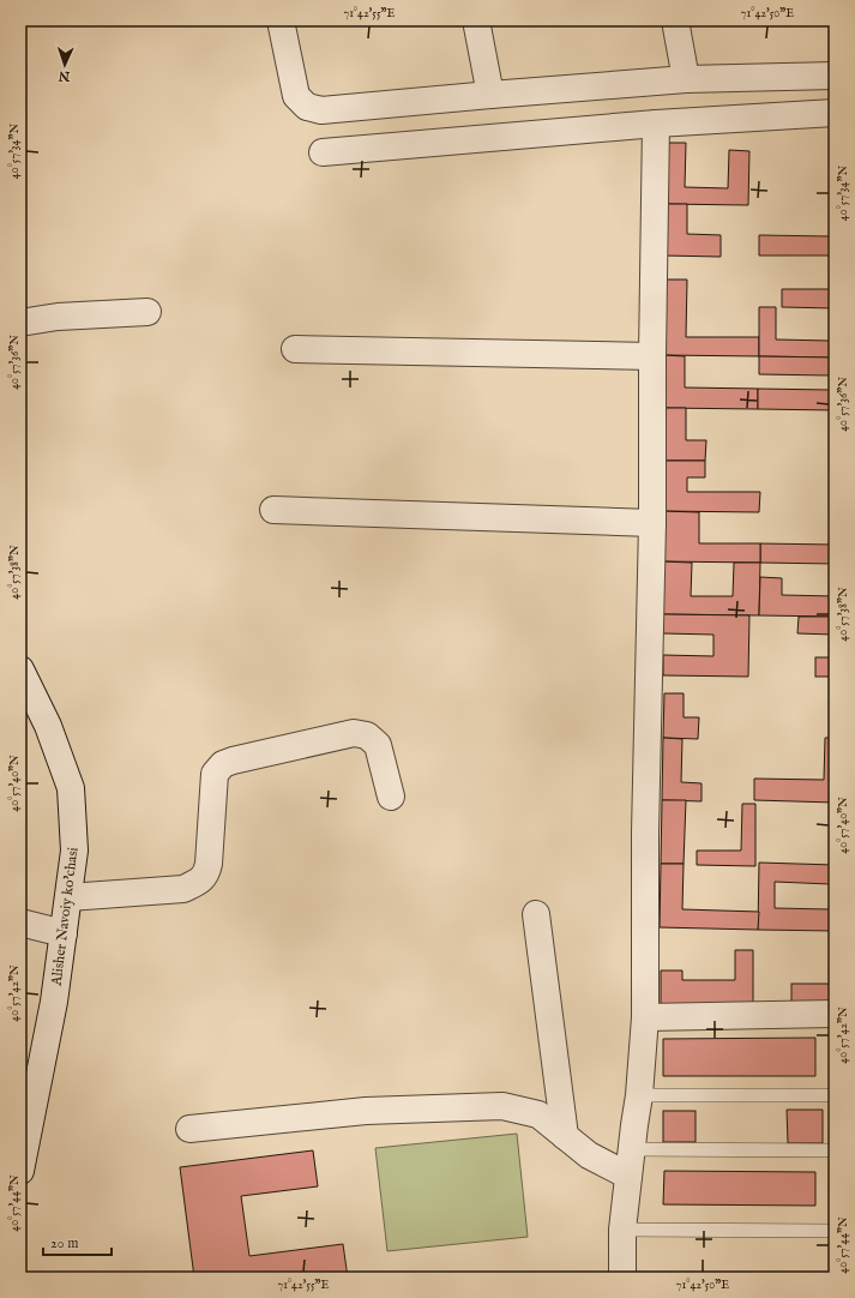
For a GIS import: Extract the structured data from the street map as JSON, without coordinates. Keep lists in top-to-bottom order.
{
  "streets": {
    "street": ["Alisher Navoiy ko'chasi"]
  },
  "scale_bar": "20 m",
  "north": "bottom",
  "coordinates": [
    "71°42'55\"E",
    "71°42'50\"E",
    "40°57'34\"N",
    "40°57'36\"N",
    "40°57'38\"N",
    "40°57'40\"N",
    "40°57'42\"N",
    "40°57'44\"N"
  ]
}
